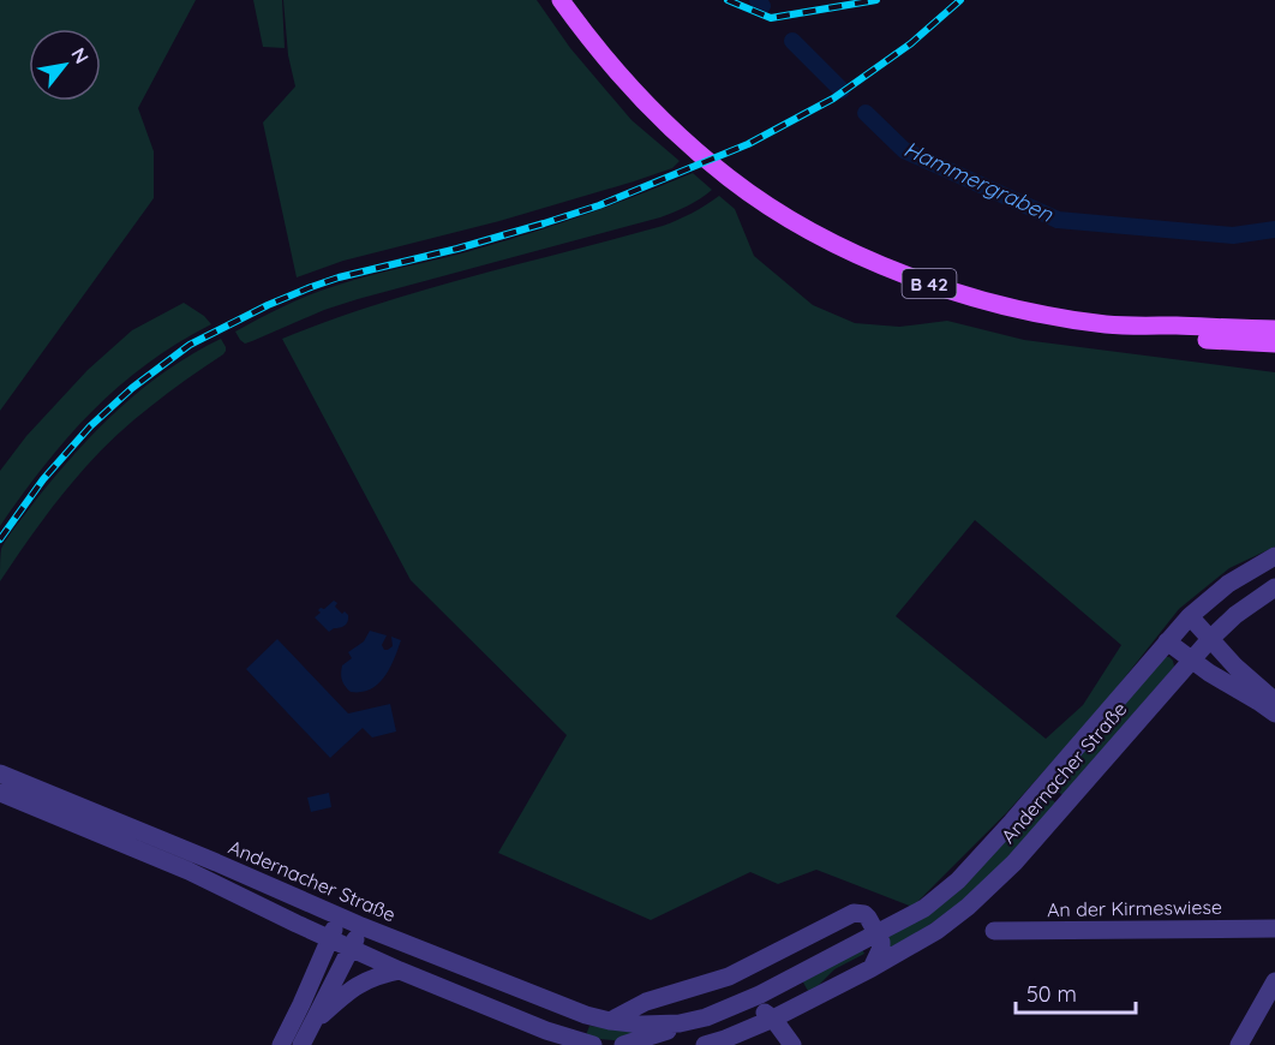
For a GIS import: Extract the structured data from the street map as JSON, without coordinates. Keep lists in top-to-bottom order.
{
  "streets": {
    "main road": ["B 42"],
    "street": ["Andernacher Straße", "An der Kirmeswiese"]
  },
  "water": ["Hammergraben"],
  "scale_bar": "50 m",
  "north": "top right"
}
